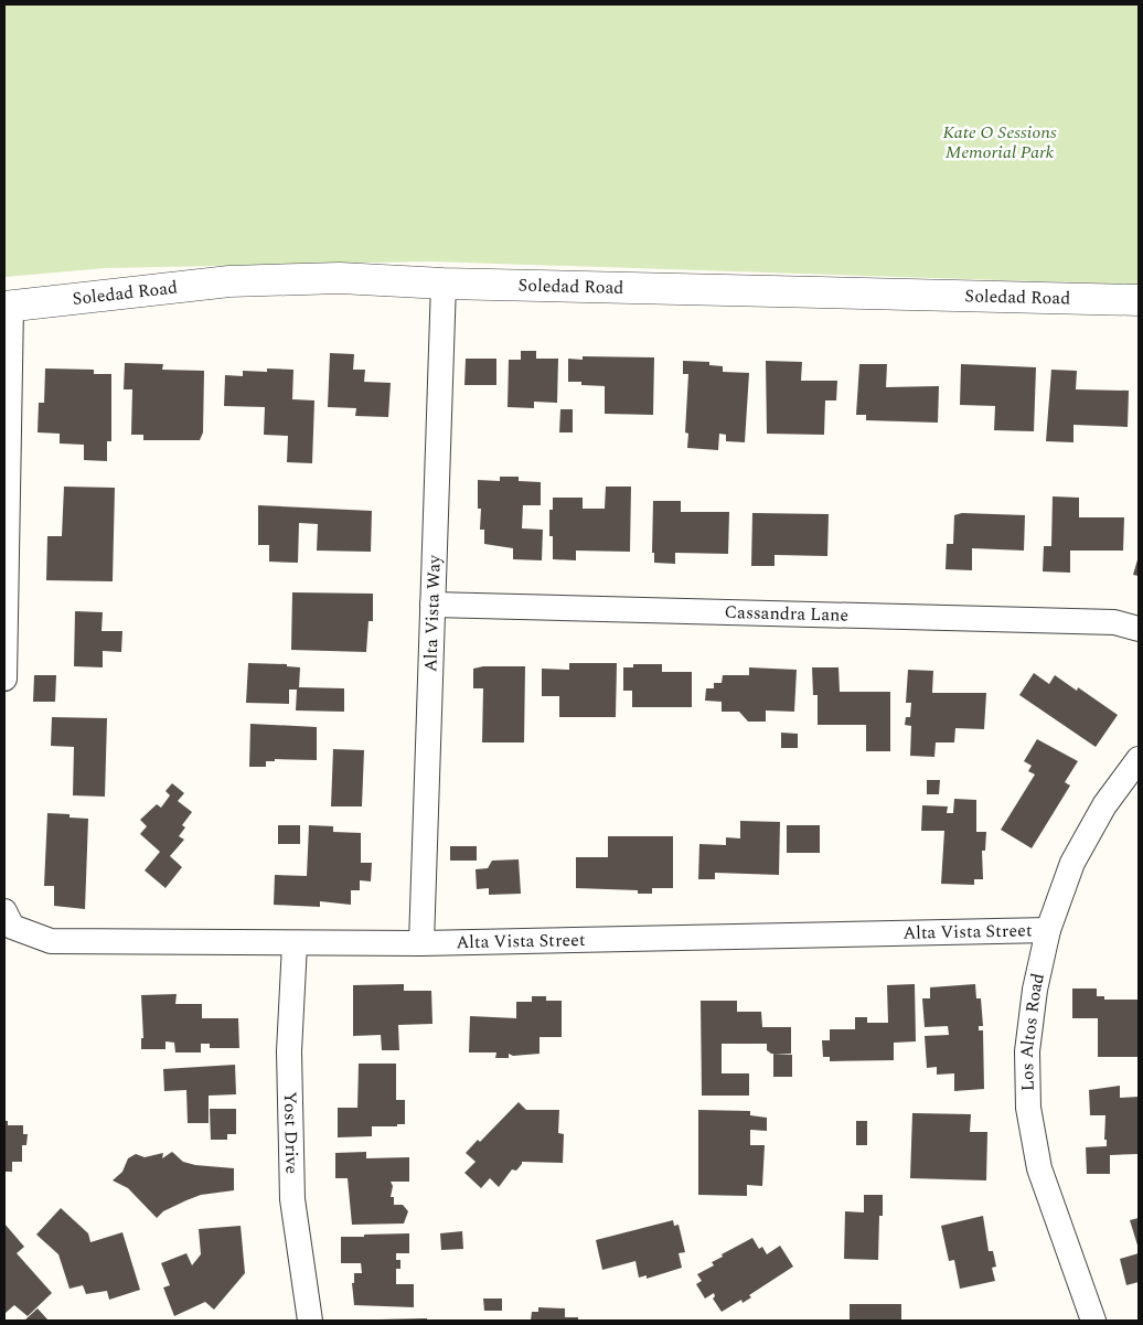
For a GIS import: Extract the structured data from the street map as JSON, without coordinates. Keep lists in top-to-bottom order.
{
  "streets": {
    "street": [
      "Soledad Road",
      "Alta Vista Way",
      "Cassandra Lane",
      "Alta Vista Street",
      "Los Altos Road",
      "Yost Drive"
    ]
  },
  "crossings": [
    ["Soledad Road", "Alta Vista Way"],
    ["Alta Vista Way", "Cassandra Lane"],
    ["Alta Vista Way", "Alta Vista Street"],
    ["Alta Vista Street", "Los Altos Road"],
    ["Alta Vista Street", "Yost Drive"]
  ],
  "parks": ["Kate O Sessions Memorial Park"]
}
